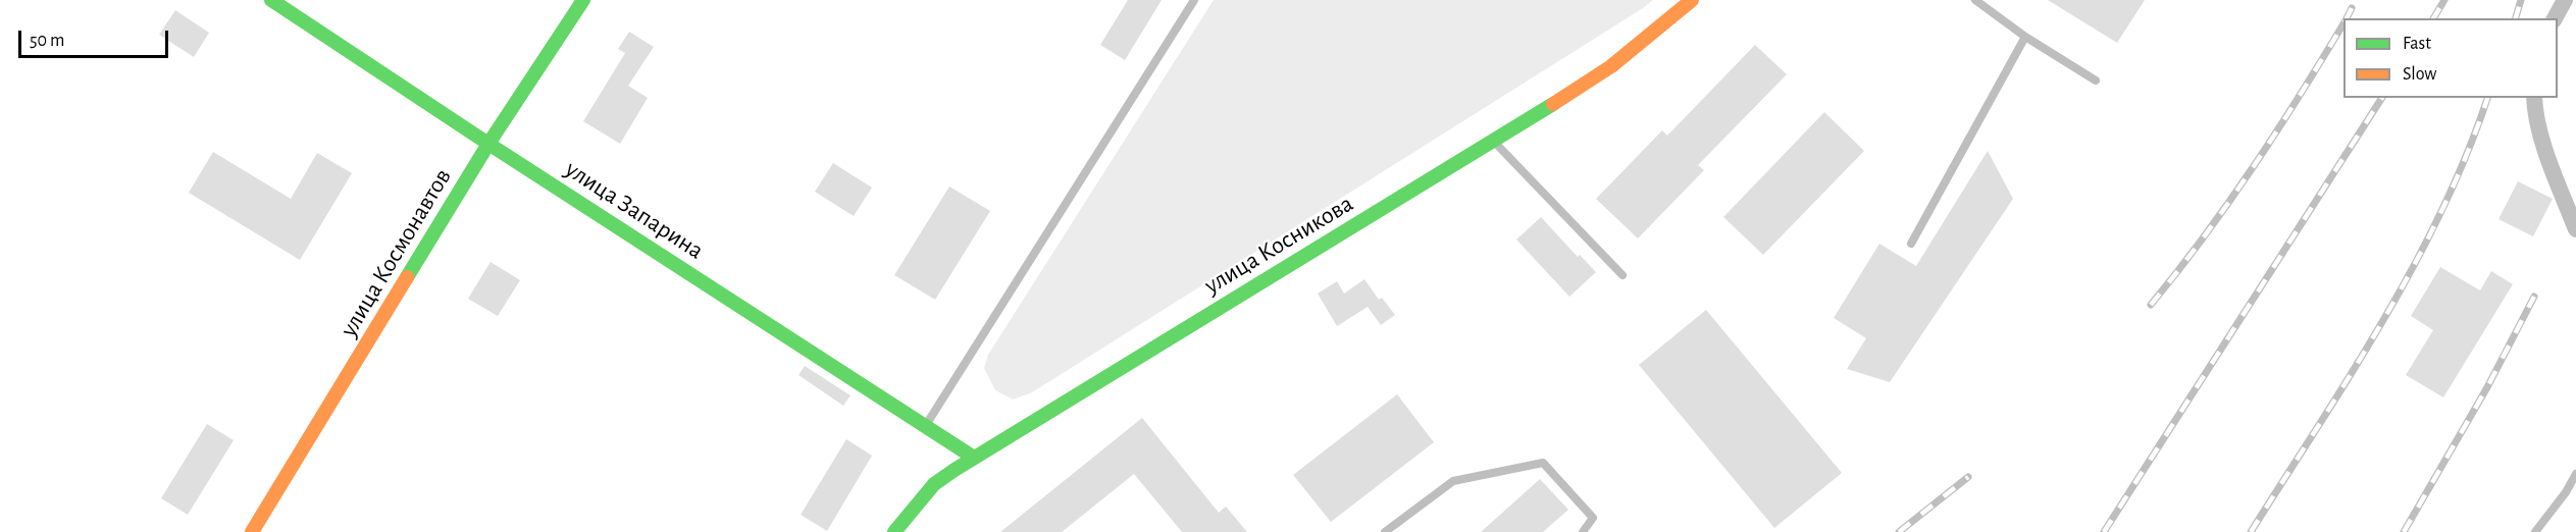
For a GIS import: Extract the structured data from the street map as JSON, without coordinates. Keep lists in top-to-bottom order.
{
  "streets": {
    "street": ["улица Запарина", "улица Косникова", "улица Космонавтов"]
  },
  "crossings": [
    ["улица Запарина", "улица Косникова"],
    ["улица Запарина", "улица Космонавтов"]
  ],
  "legend": ["Fast", "Slow"],
  "scale_bar": "50 m"
}
